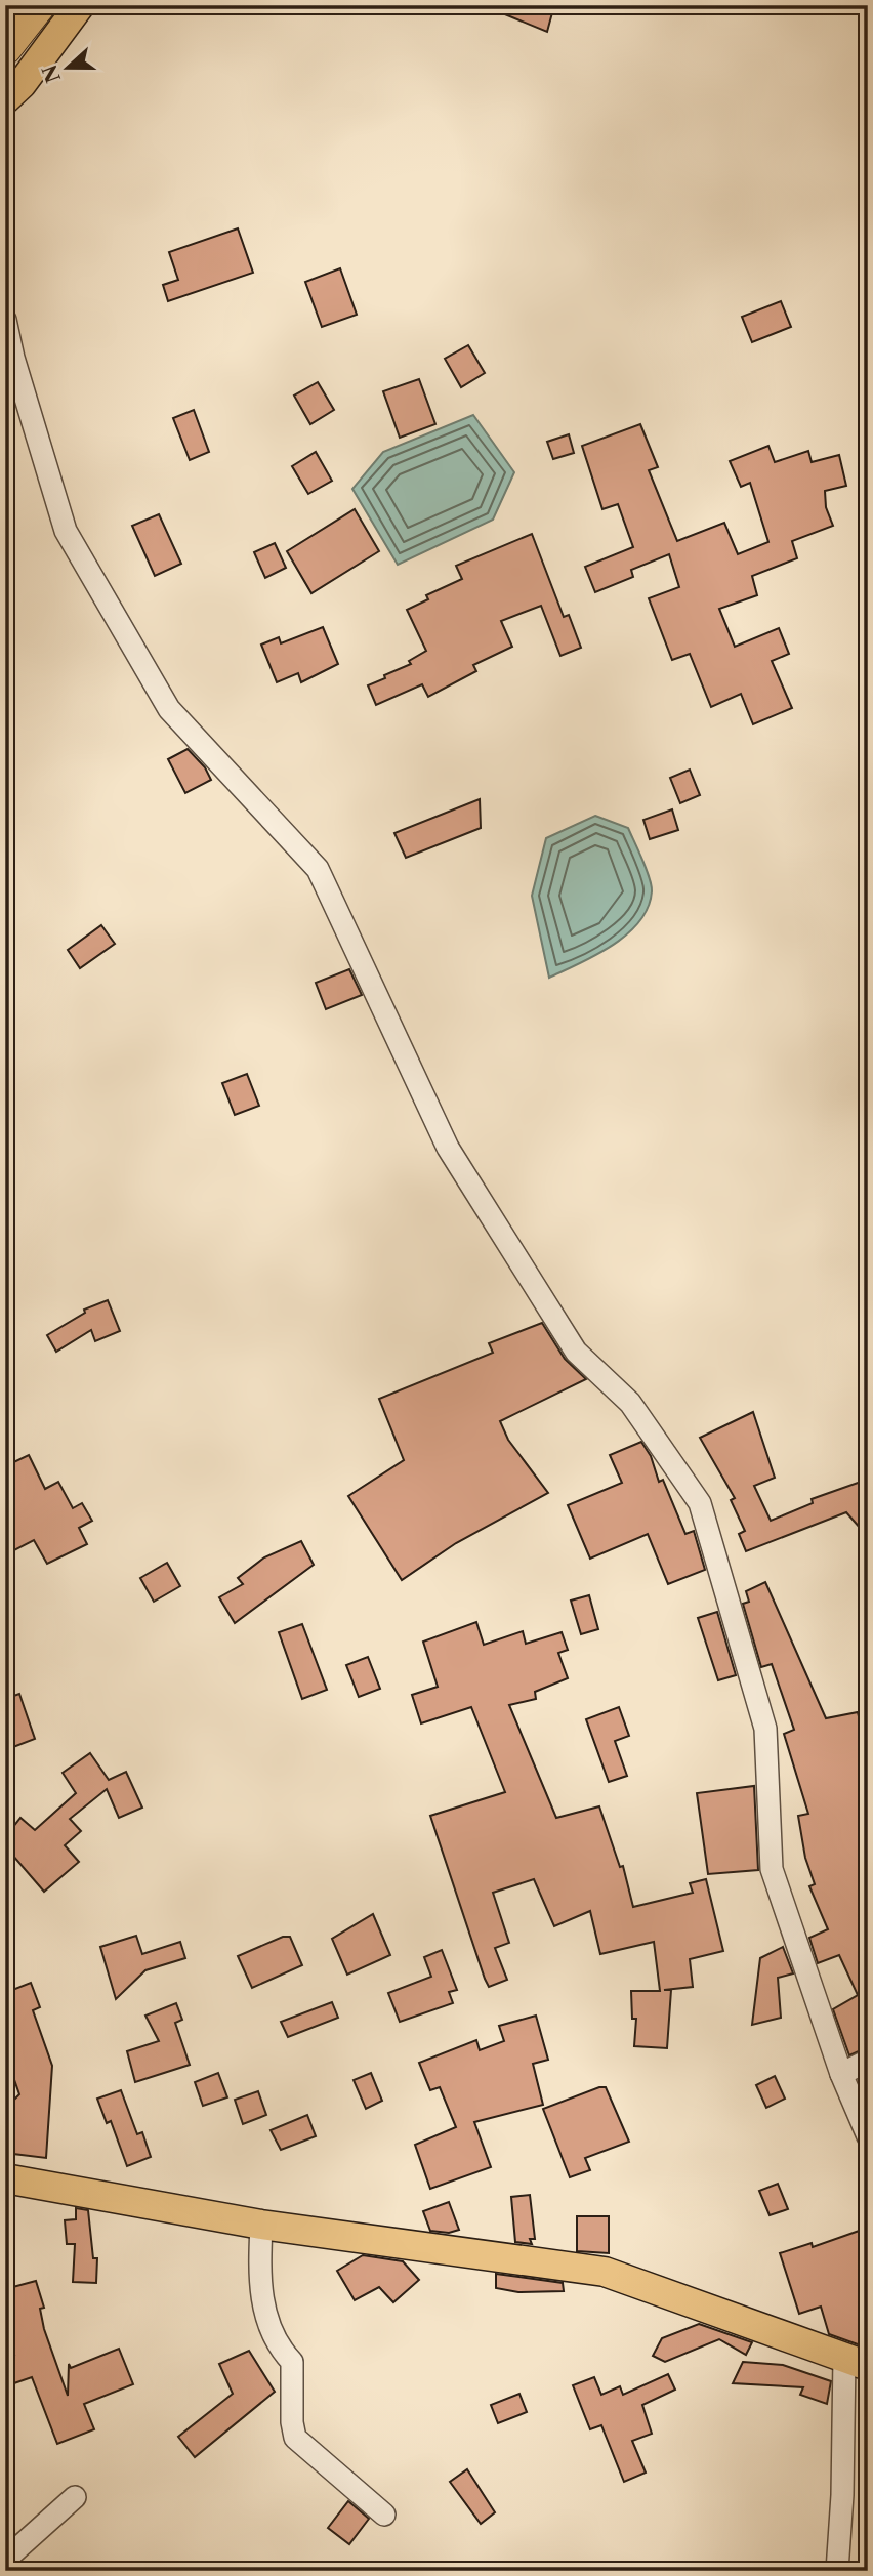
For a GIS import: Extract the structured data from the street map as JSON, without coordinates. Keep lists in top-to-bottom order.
{
  "north": "left"
}
